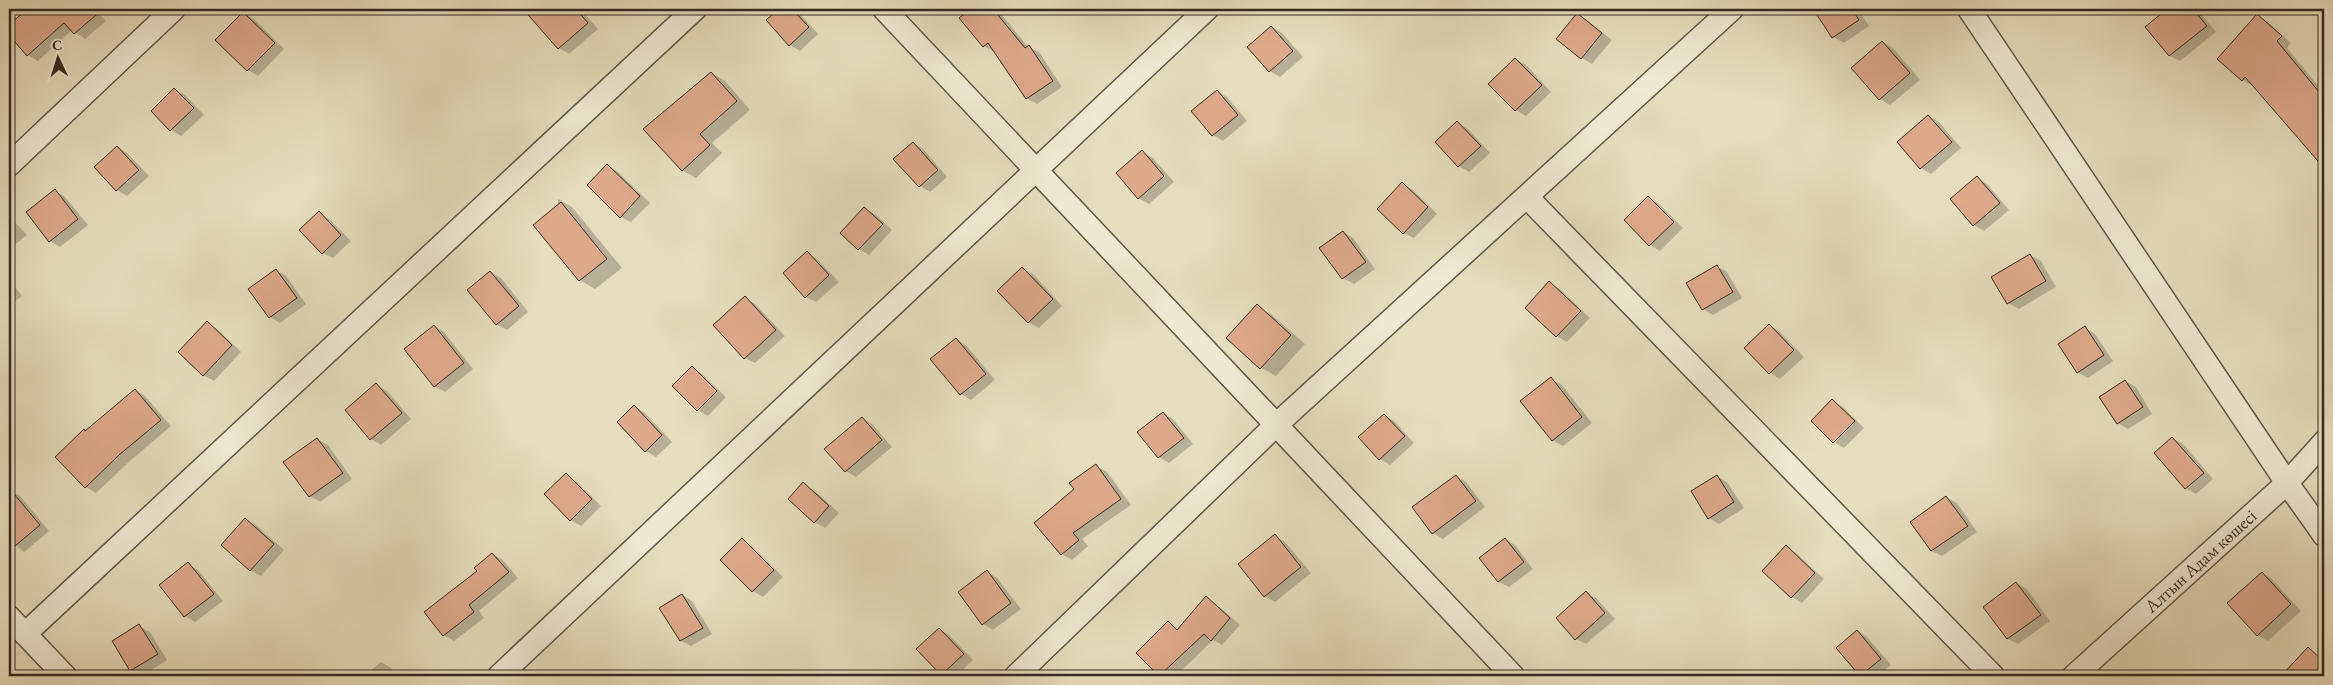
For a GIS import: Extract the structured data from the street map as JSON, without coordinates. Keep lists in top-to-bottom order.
{
  "streets": {
    "street": ["Алтын Адам көшесі"]
  },
  "north": "top"
}
